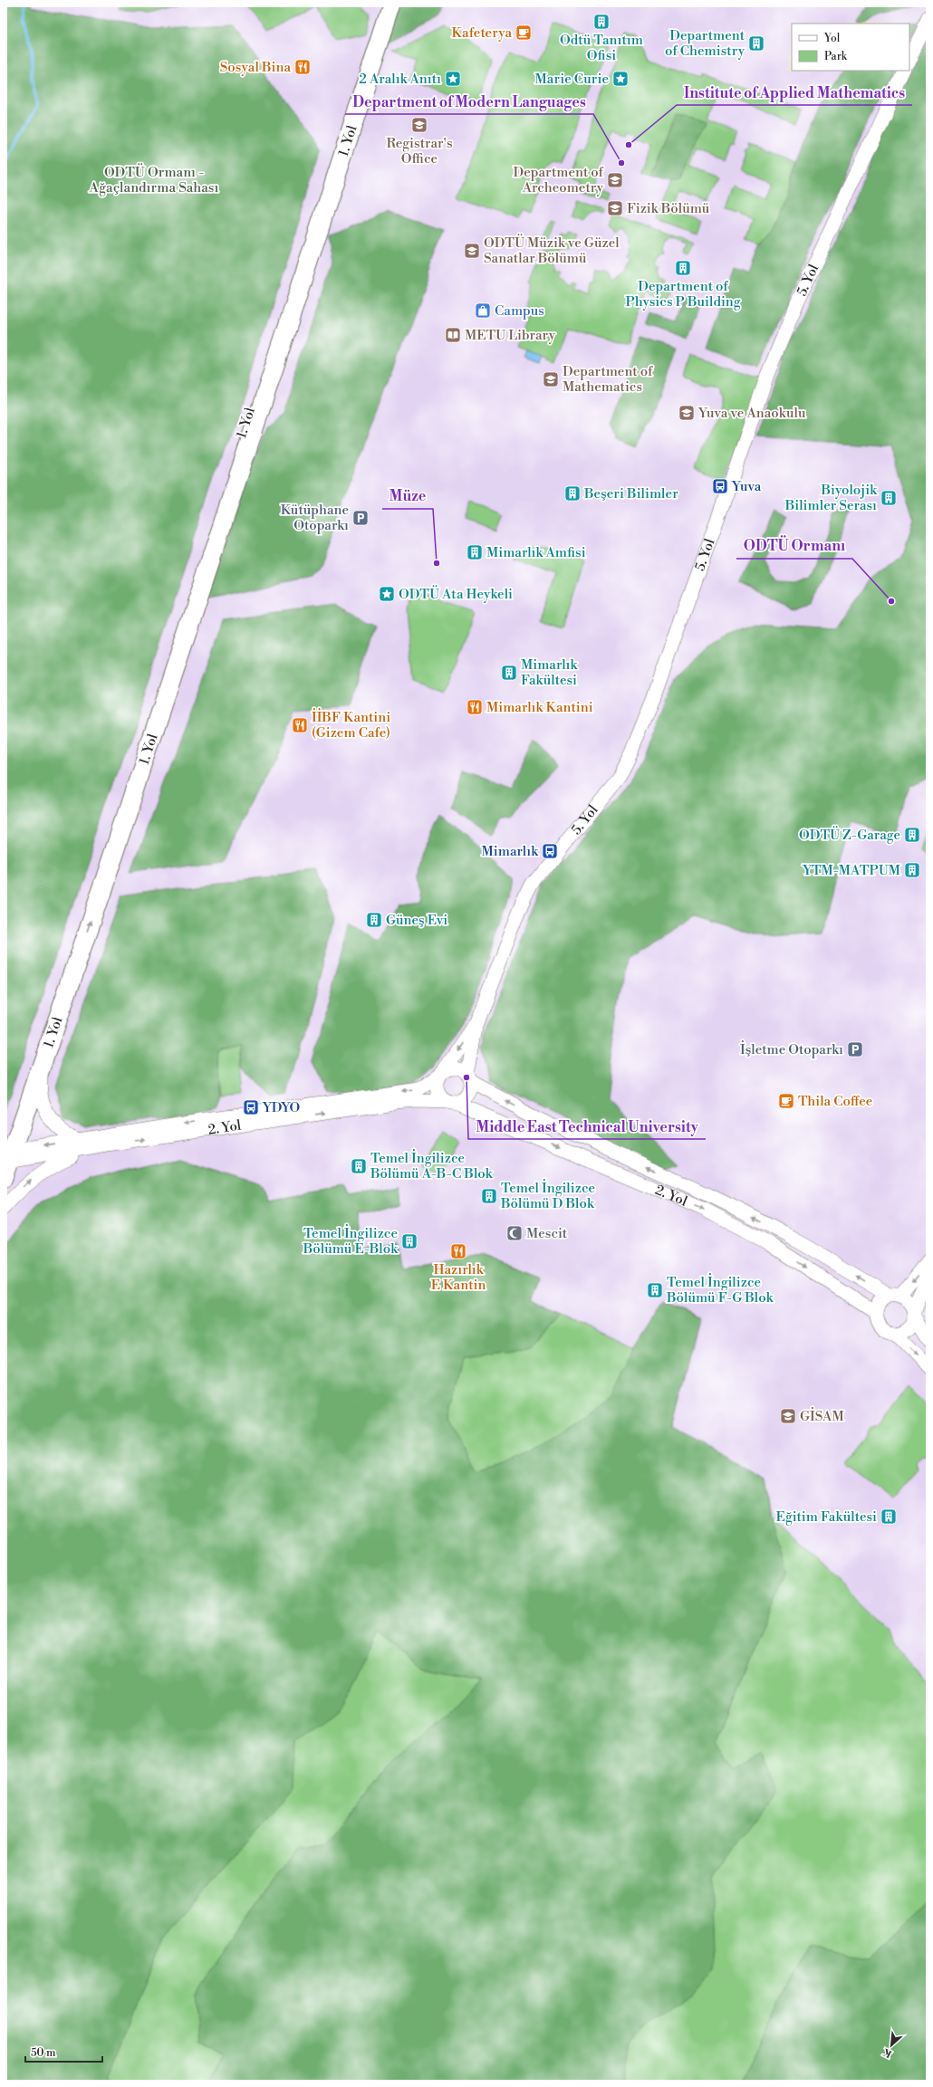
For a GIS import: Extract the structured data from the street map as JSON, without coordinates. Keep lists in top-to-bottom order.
{
  "streets": {
    "main road": ["1. Yol"],
    "street": ["5. Yol", "2. Yol"]
  },
  "crossings": [
    ["1. Yol", "2. Yol"],
    ["5. Yol", "2. Yol"]
  ],
  "parks": ["ODTÜ Ormanı - Ağaçlandırma Sahası"],
  "places": {
    "building": [
      "Odtü Tanıtım Ofisi",
      "Department of Chemistry",
      "Department of Physics P Building",
      "Beşeri Bilimler",
      "Biyolojik Bilimler Serası",
      "Mimarlık Amfisi",
      "Mimarlık Fakültesi",
      "ODTÜ Z-Garage",
      "YTM-MATPUM",
      "Güneş Evi",
      "Temel İngilizce Bölümü A-B-C Blok",
      "Temel İngilizce Bölümü D Blok",
      "Temel İngilizce Bölümü E-Blok",
      "Temel İngilizce Bölümü F-G Blok",
      "Eğitim Fakültesi"
    ],
    "cafe": ["Kafeterya", "Thila Coffee"],
    "restaurant": [
      "Sosyal Bina",
      "Mimarlık Kantini",
      "İİBF Kantini (Gizem Cafe)",
      "Hazırlık E Kantin"
    ],
    "place": ["2 Aralık Anıtı", "Marie Curie", "ODTÜ Ata Heykeli"],
    "school or university": [
      "Registrar's Office",
      "Department of Archeometry",
      "Fizik Bölümü",
      "ODTÜ Müzik ve Güzel Sanatlar Bölümü",
      "Department of Mathematics",
      "Yuva ve Anaokulu",
      "GİSAM"
    ],
    "other": [
      "Institute of Applied Mathematics",
      "Department of Modern Languages",
      "Müze",
      "ODTÜ Ormanı",
      "Middle East Technical University"
    ],
    "shop": ["Campus"],
    "library": ["METU Library"],
    "bus stop": ["Yuva", "Mimarlık", "YDYO"],
    "parking": ["Kütüphane Otoparkı", "İşletme Otoparkı"],
    "mosque": ["Mescit"]
  },
  "legend": ["Yol", "Park"],
  "scale_bar": "50 m",
  "north": "bottom left"
}
